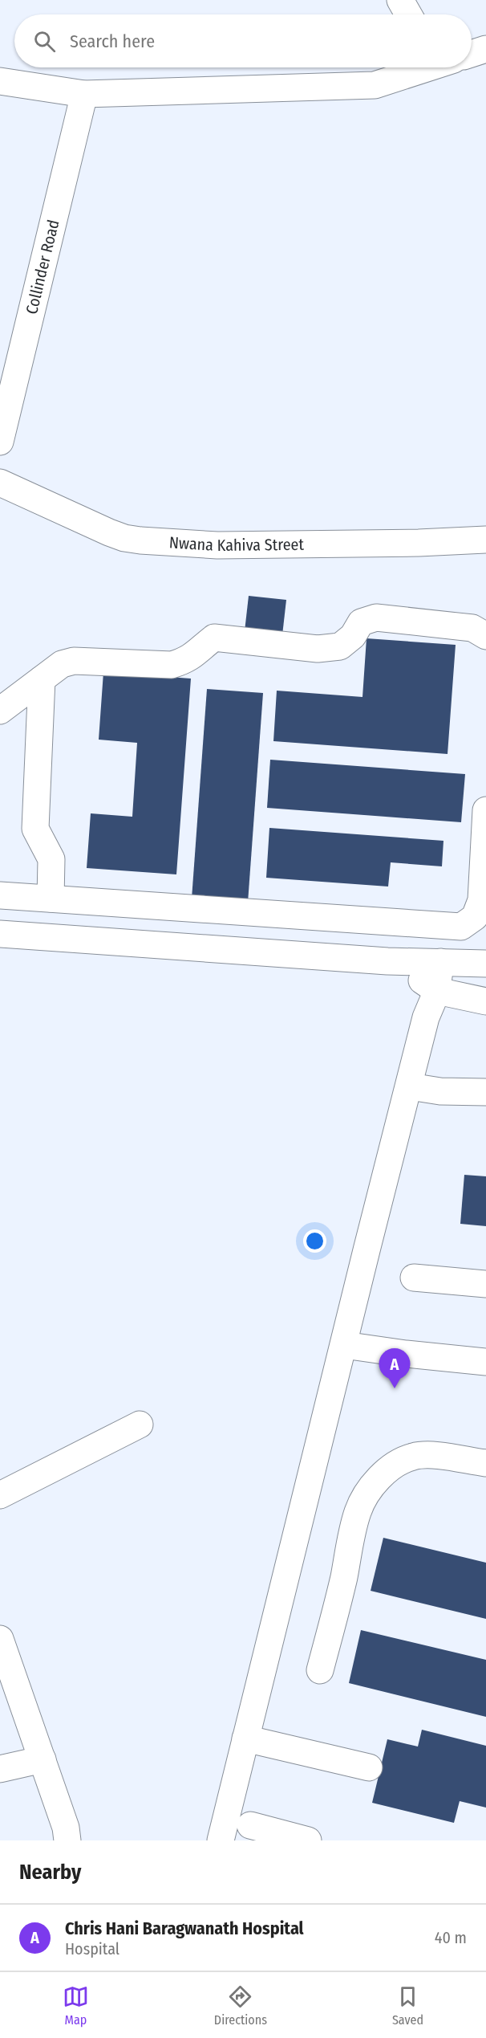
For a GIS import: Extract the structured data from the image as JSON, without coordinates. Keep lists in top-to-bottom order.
{
  "streets": {
    "street": ["Collinder Road", "Nwana Kahiva Street"]
  },
  "page": {
    "search": "Search here",
    "pins": "A",
    "heading": "Nearby",
    "list": [
      {
        "mark": "A",
        "name": "Chris Hani Baragwanath Hospital",
        "note": "Hospital",
        "value": "40 m"
      }
    ],
    "nav": ["Map", "Directions", "Saved"]
  }
}
